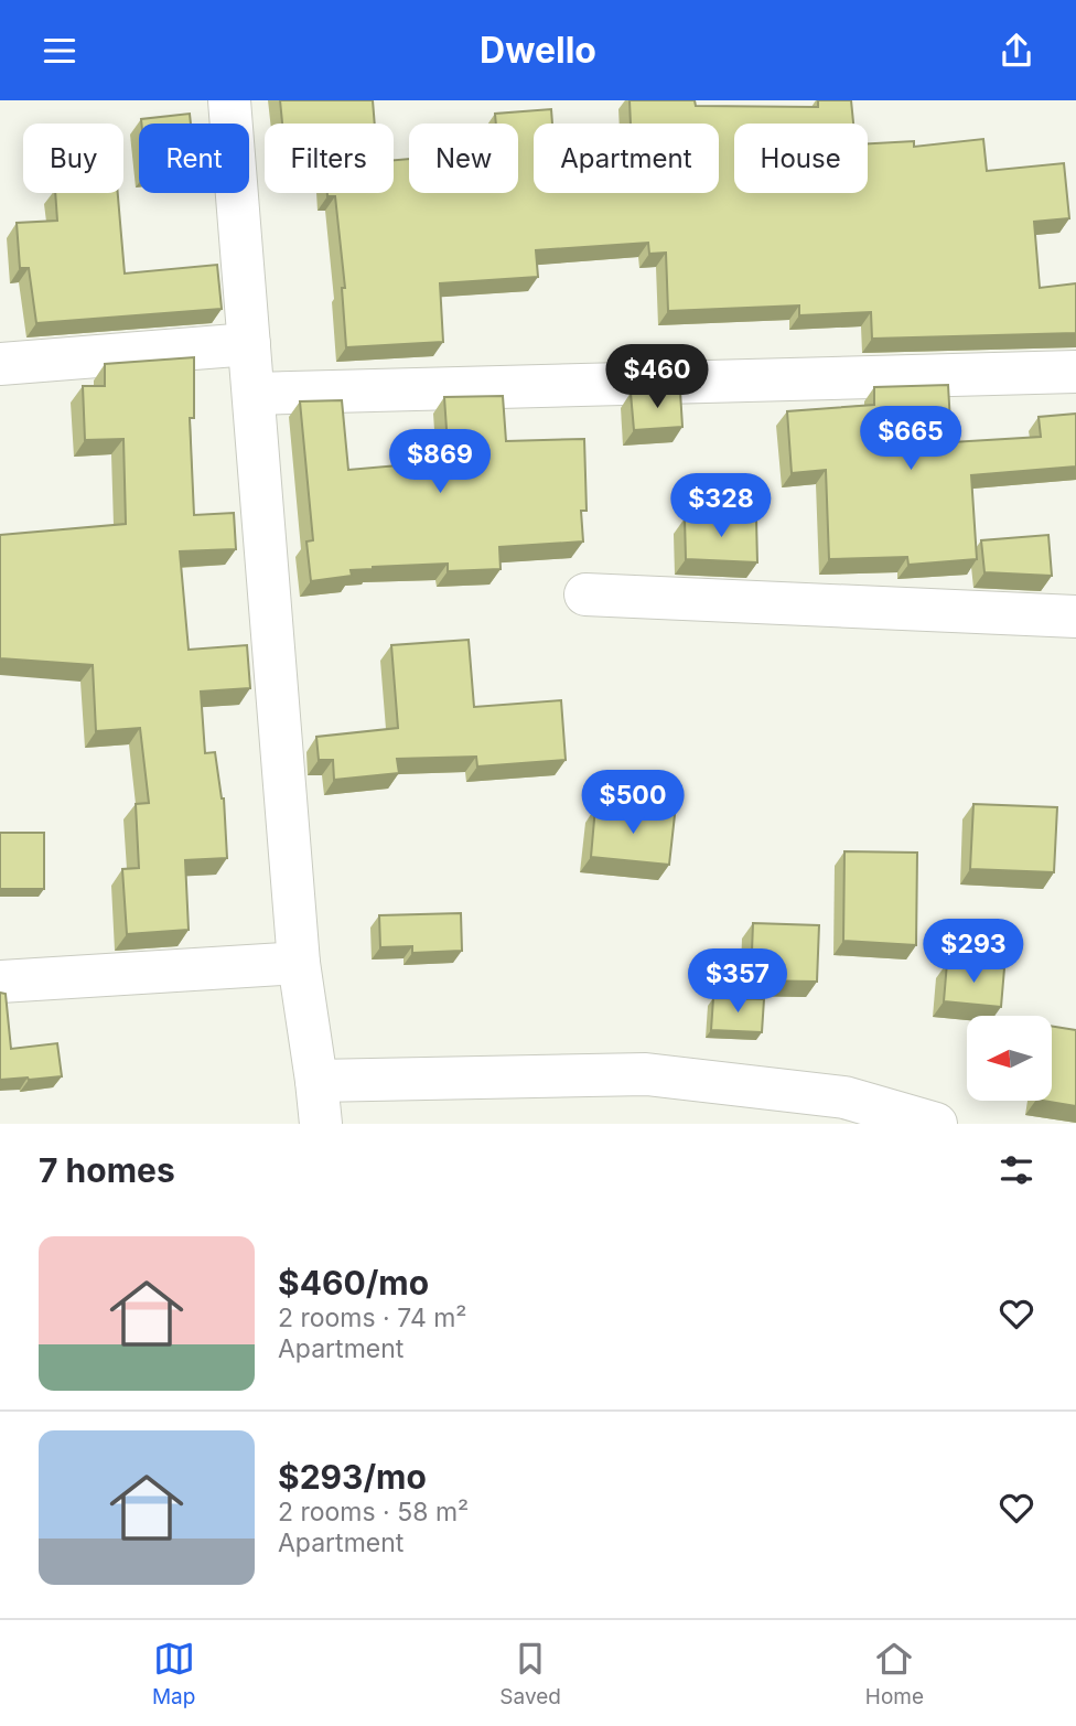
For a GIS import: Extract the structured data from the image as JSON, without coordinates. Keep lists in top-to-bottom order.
{
  "north": "left",
  "page": {
    "header": "Dwello",
    "chip": [
      "Buy",
      "Rent",
      "Filters",
      "New",
      "Apartment",
      "House"
    ],
    "price": [
      "$460",
      "$665",
      "$869",
      "$328",
      "$500",
      "$293",
      "$357"
    ],
    "heading": "7 homes",
    "list": [
      {
        "name": "$460/mo",
        "note": "2 rooms · 74 m² · Apartment"
      },
      {
        "name": "$293/mo",
        "note": "2 rooms · 58 m² · Apartment"
      }
    ],
    "tabs": ["Map", "Saved", "Home"]
  }
}
